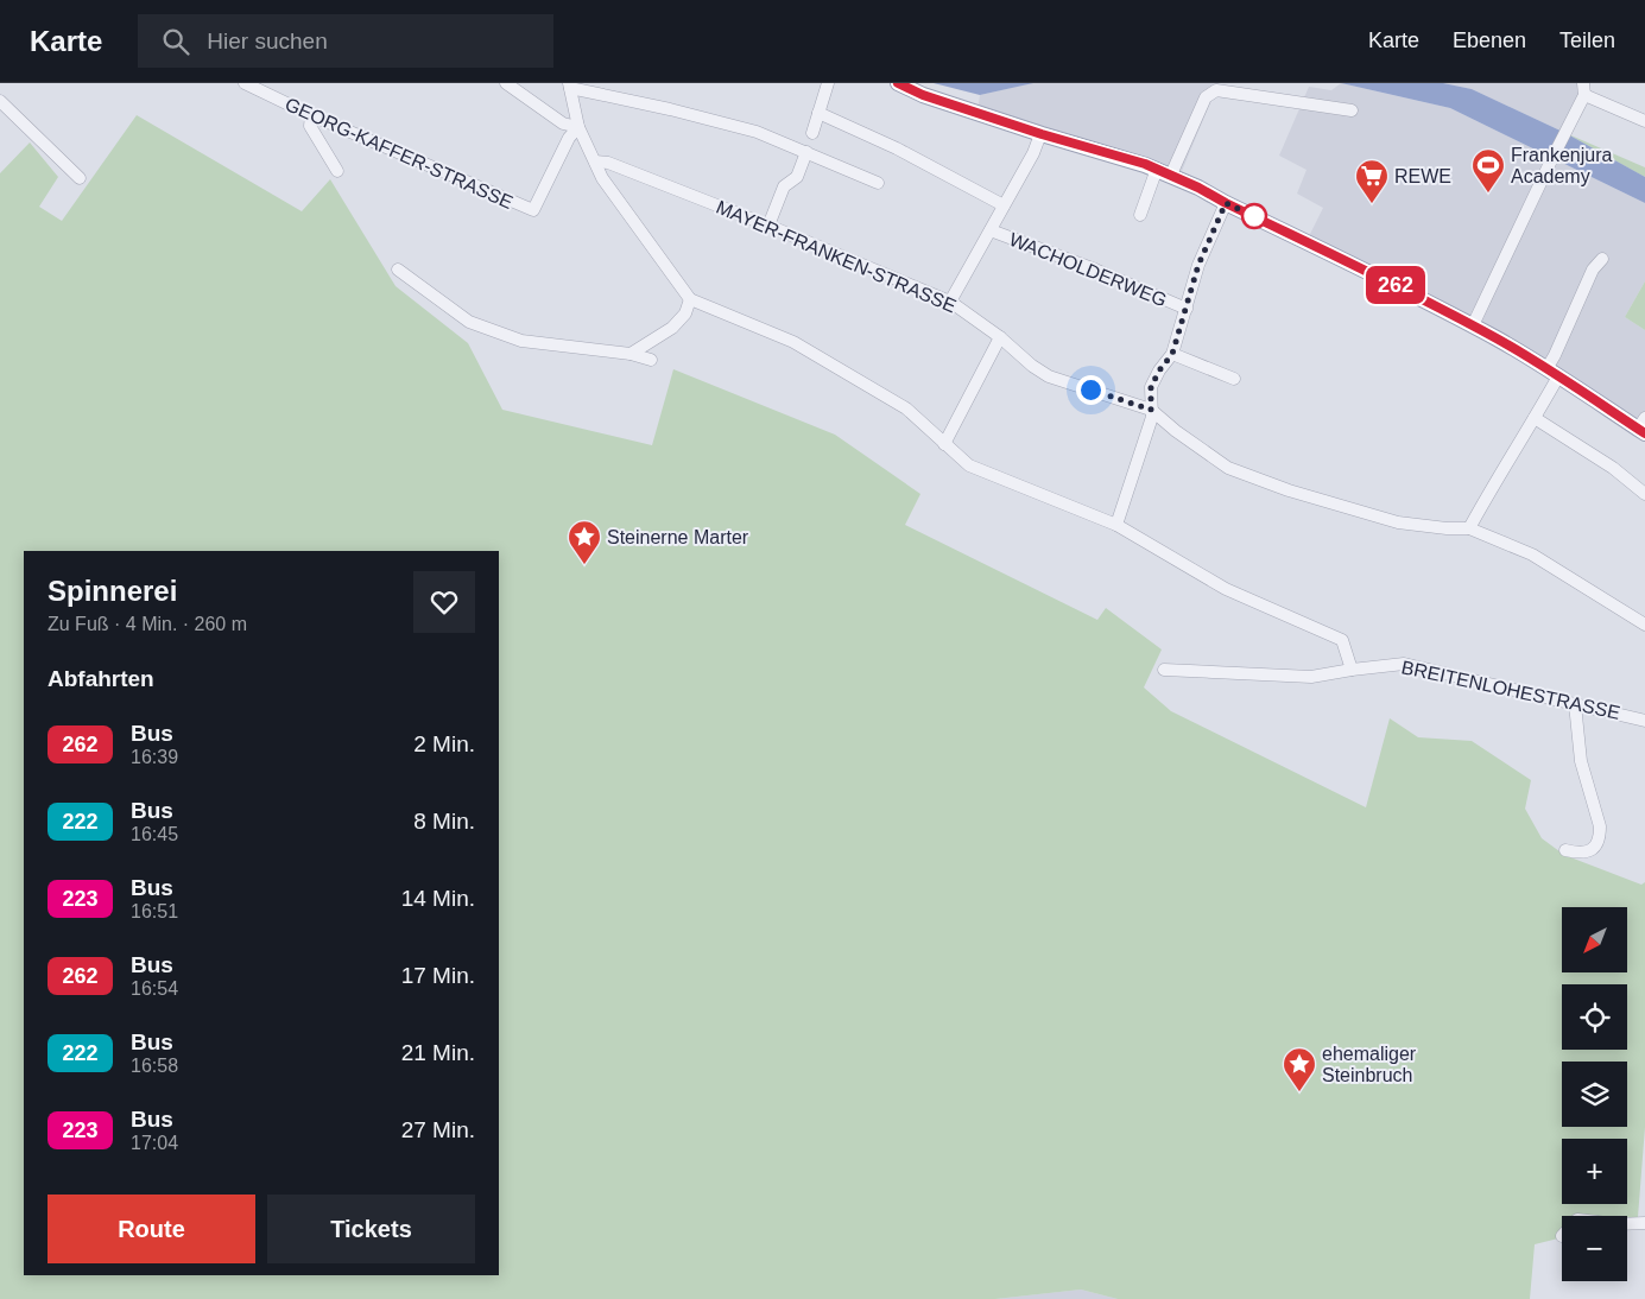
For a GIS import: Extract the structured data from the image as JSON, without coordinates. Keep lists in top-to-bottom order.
{
  "streets": {
    "street": [
      "GEORG-KAFFER-STRASSE",
      "MAYER-FRANKEN-STRASSE",
      "WACHOLDERWEG",
      "BREITENLOHESTRASSE"
    ]
  },
  "places": {
    "sports": ["Frankenjura Academy"],
    "supermarket": ["REWE"],
    "place": ["Steinerne Marter", "ehemaliger Steinbruch"]
  },
  "lines": ["bus line 262"],
  "north": "bottom left",
  "page": {
    "header": "Karte",
    "search": "Hier suchen",
    "nav": ["Karte", "Ebenen", "Teilen"],
    "on_map": "262",
    "heading": [
      ["Spinnerei", "Zu Fuß · 4 Min. · 260 m"],
      "Abfahrten"
    ],
    "list": [
      {
        "mark": "262",
        "name": "Bus",
        "note": "16:39",
        "value": "2 Min."
      },
      {
        "mark": "222",
        "name": "Bus",
        "note": "16:45",
        "value": "8 Min."
      },
      {
        "mark": "223",
        "name": "Bus",
        "note": "16:51",
        "value": "14 Min."
      },
      {
        "mark": "262",
        "name": "Bus",
        "note": "16:54",
        "value": "17 Min."
      },
      {
        "mark": "222",
        "name": "Bus",
        "note": "16:58",
        "value": "21 Min."
      },
      {
        "mark": "223",
        "name": "Bus",
        "note": "17:04",
        "value": "27 Min."
      }
    ],
    "map_buttons": ["+", "−"],
    "buttons": ["Route", "Tickets"]
  }
}
